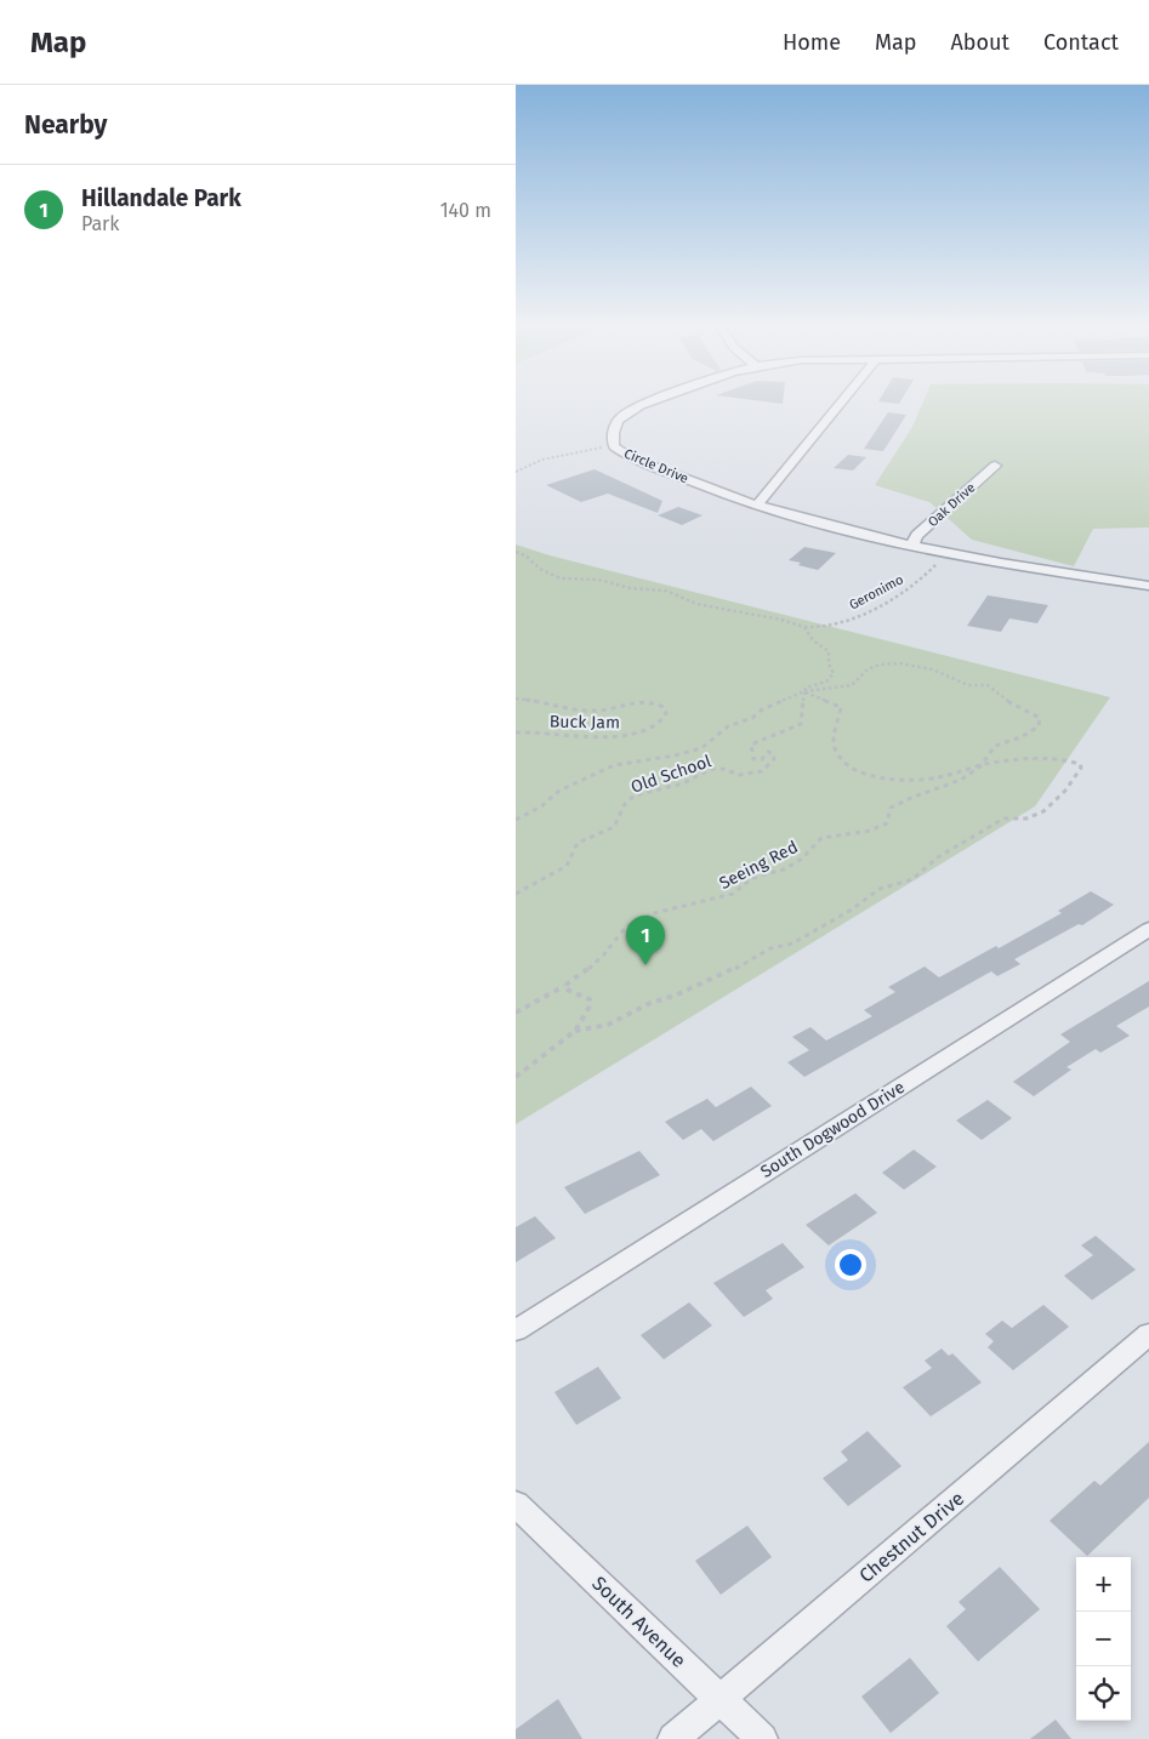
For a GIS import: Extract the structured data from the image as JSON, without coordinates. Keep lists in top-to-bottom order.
{
  "streets": {
    "street": [
      "Circle Drive",
      "Oak Drive",
      "South Dogwood Drive",
      "Chestnut Drive",
      "South Avenue"
    ],
    "path": [
      "Geronimo",
      "Buck Jam",
      "Old School",
      "Seeing Red"
    ]
  },
  "crossings": [
    ["Circle Drive", "Oak Drive"],
    ["Circle Drive", "Geronimo"],
    ["Old School", "Seeing Red"],
    ["Chestnut Drive", "South Avenue"]
  ],
  "page": {
    "header": "Map",
    "nav": [
      "Home",
      "Map",
      "About",
      "Contact"
    ],
    "heading": "Nearby",
    "list": [
      {
        "mark": "1",
        "name": "Hillandale Park",
        "note": "Park",
        "value": "140 m"
      }
    ],
    "pins": "1",
    "map_buttons": ["+", "−"]
  }
}
